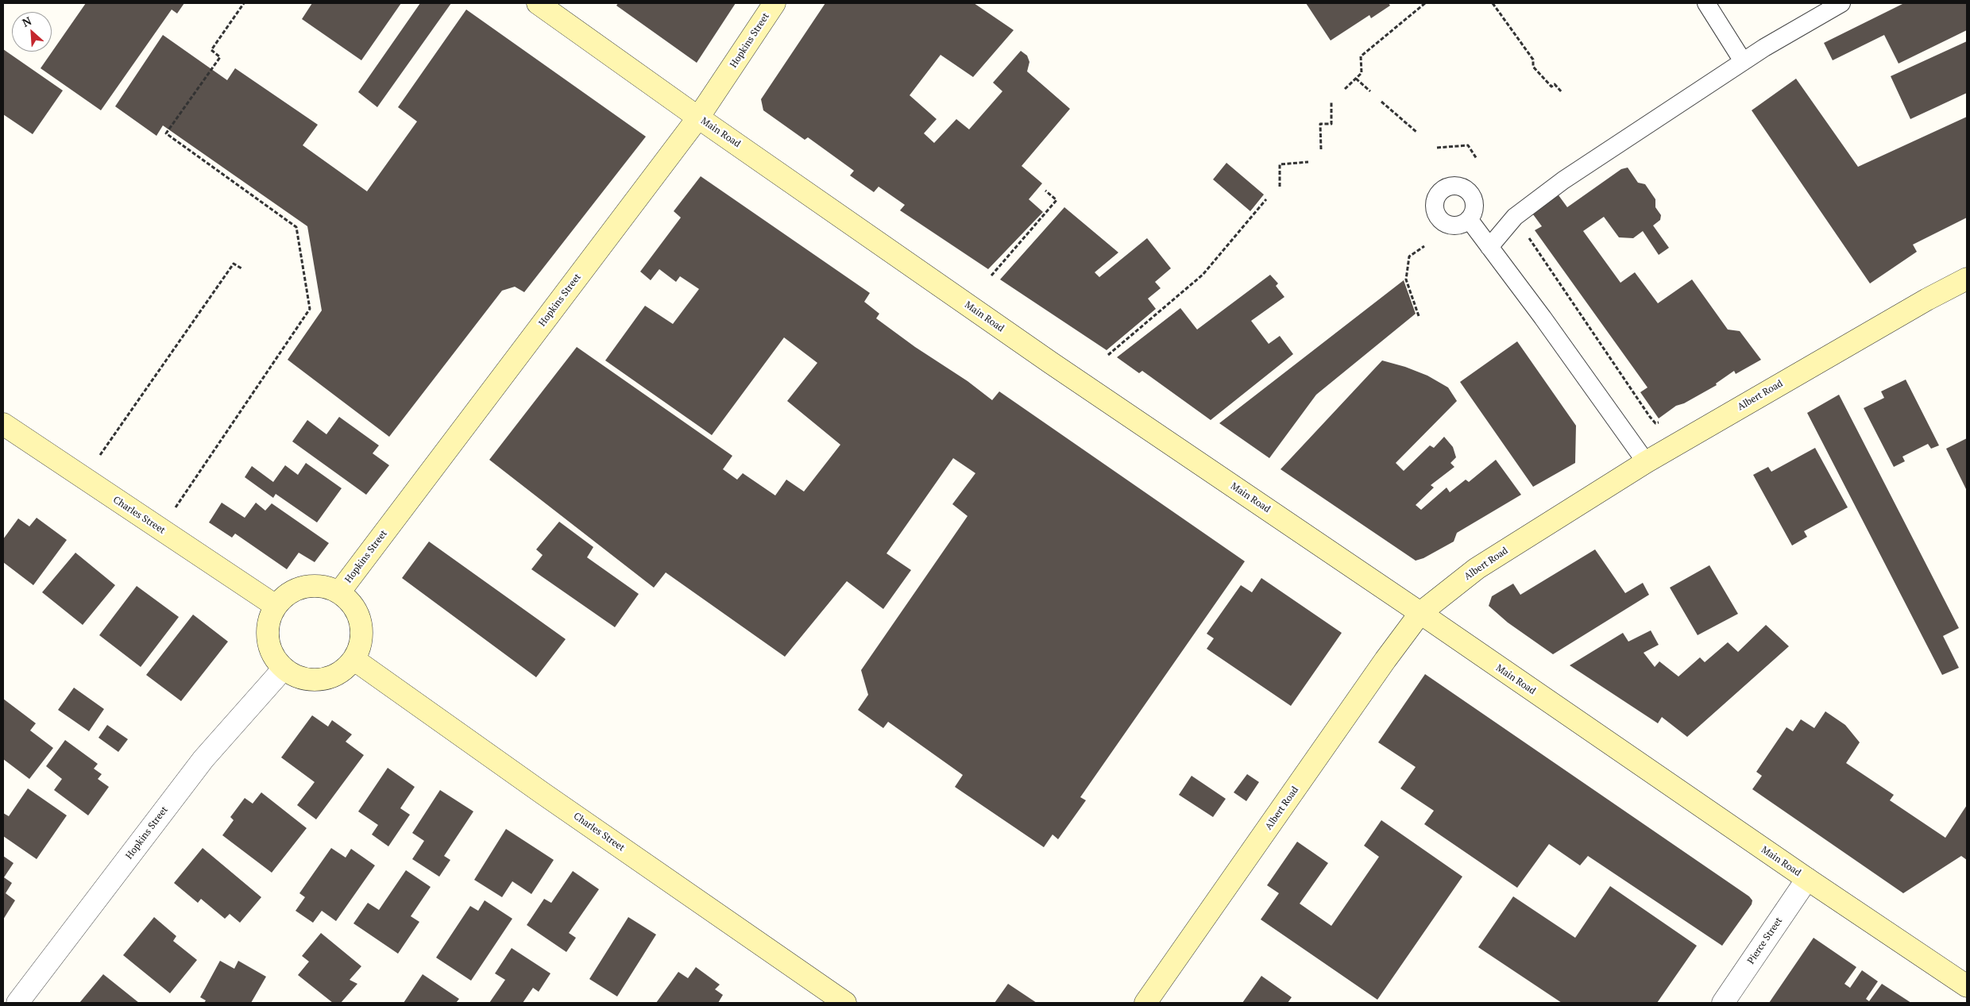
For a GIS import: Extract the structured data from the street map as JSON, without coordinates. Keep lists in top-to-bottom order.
{
  "streets": {
    "street": [
      "Hopkins Street",
      "Main Road",
      "Albert Road",
      "Charles Street",
      "Pierce Street"
    ]
  },
  "crossings": [
    ["Hopkins Street", "Main Road"],
    ["Hopkins Street", "Charles Street"],
    ["Main Road", "Albert Road"],
    ["Main Road", "Pierce Street"]
  ],
  "north": "top left"
}
